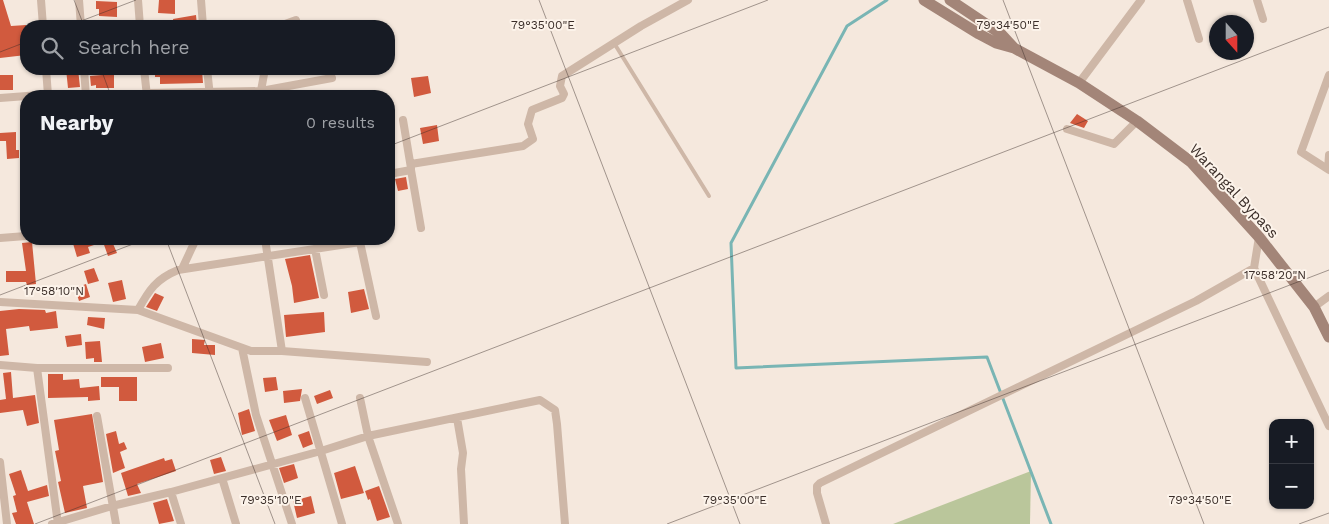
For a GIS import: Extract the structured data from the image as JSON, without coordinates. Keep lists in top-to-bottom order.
{
  "streets": {
    "main road": ["Warangal Bypass"]
  },
  "north": "bottom",
  "page": {
    "search": "Search here",
    "heading": ["Nearby", "0 results"],
    "map_buttons": ["+", "−"]
  },
  "coordinates": [
    "79°35'00\"E",
    "79°34'50\"E",
    "17°58'20\"N",
    "17°58'10\"N",
    "79°35'10\"E"
  ]
}
